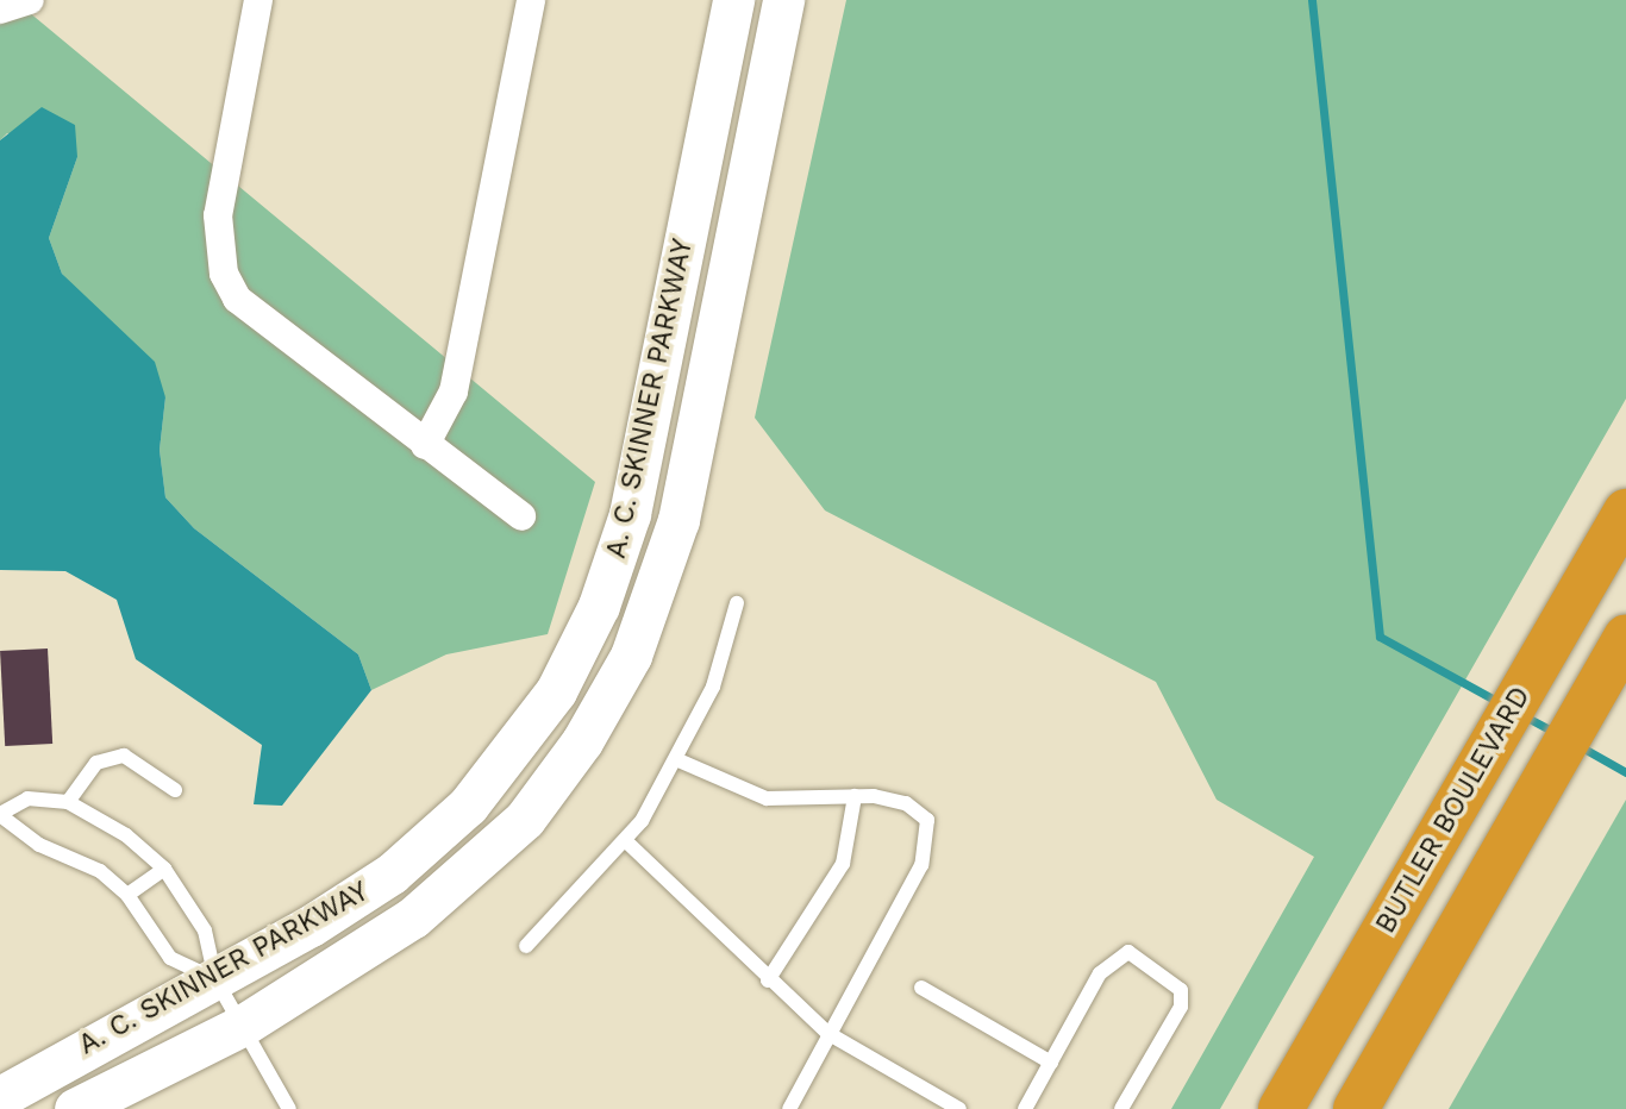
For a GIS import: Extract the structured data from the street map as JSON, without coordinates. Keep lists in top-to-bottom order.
{
  "streets": {
    "highway": ["BUTLER BOULEVARD"],
    "main road": ["A. C. SKINNER PARKWAY"]
  }
}
